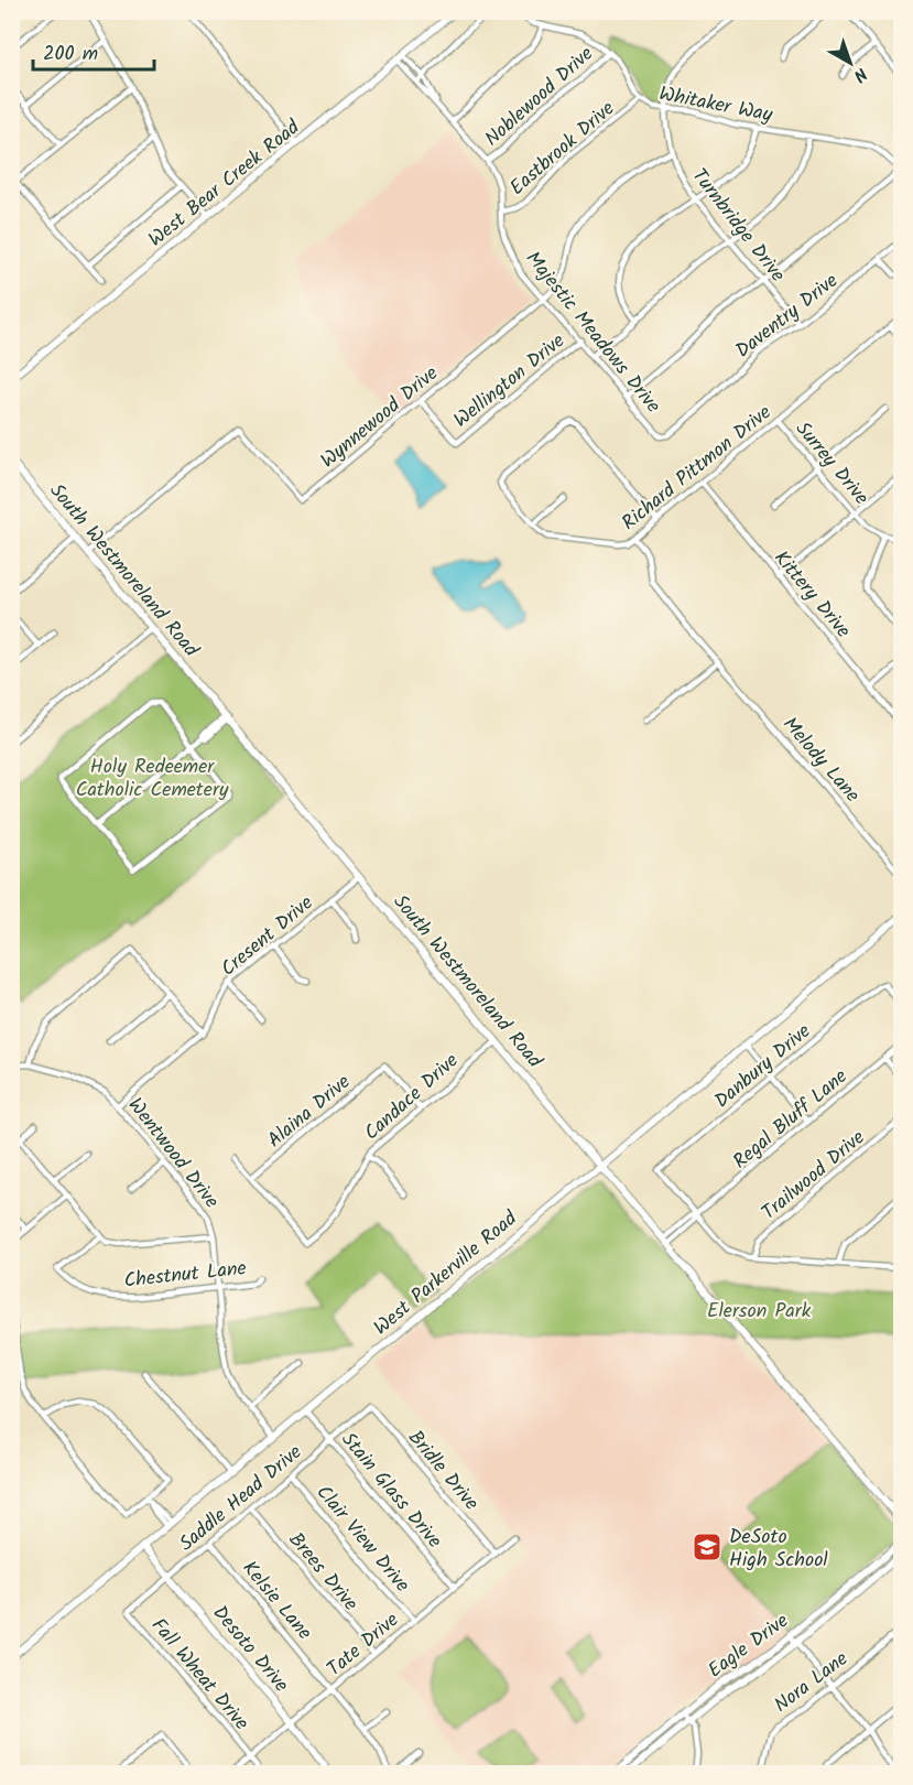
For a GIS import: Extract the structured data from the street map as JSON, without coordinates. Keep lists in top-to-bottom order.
{
  "streets": {
    "main road": [
      "West Bear Creek Road",
      "South Westmoreland Road",
      "West Parkerville Road",
      "Eagle Drive",
      "Desoto Drive"
    ],
    "street": [
      "Noblewood Drive",
      "Whitaker Way",
      "Eastbrook Drive",
      "Turnbridge Drive",
      "Daventry Drive",
      "Majestic Meadows Drive",
      "Wellington Drive",
      "Wynnewood Drive",
      "Surrey Drive",
      "Richard Pittmon Drive",
      "Kittery Drive",
      "Melody Lane",
      "Cresent Drive",
      "Danbury Drive",
      "Candace Drive",
      "Alaina Drive",
      "Regal Bluff Lane",
      "Wentwood Drive",
      "Trailwood Drive",
      "Chestnut Lane",
      "Bridle Drive",
      "Stain Glass Drive",
      "Saddle Head Drive",
      "Clair View Drive",
      "Brees Drive",
      "Kelsie Lane",
      "Tate Drive",
      "Fall Wheat Drive",
      "Nora Lane"
    ]
  },
  "crossings": [
    ["Noblewood Drive", "Whitaker Way"],
    ["Noblewood Drive", "Majestic Meadows Drive"],
    ["Whitaker Way", "Eastbrook Drive"],
    ["Whitaker Way", "Turnbridge Drive"],
    ["Eastbrook Drive", "Majestic Meadows Drive"],
    ["West Bear Creek Road", "Majestic Meadows Drive"],
    ["Turnbridge Drive", "Daventry Drive"],
    ["Turnbridge Drive", "Wynnewood Drive"],
    ["Daventry Drive", "Majestic Meadows Drive"],
    ["Majestic Meadows Drive", "Wellington Drive"],
    ["Majestic Meadows Drive", "Wynnewood Drive"],
    ["Wellington Drive", "Wynnewood Drive"],
    ["Wynnewood Drive", "South Westmoreland Road"],
    ["Surrey Drive", "Richard Pittmon Drive"],
    ["Richard Pittmon Drive", "Kittery Drive"],
    ["Richard Pittmon Drive", "Melody Lane"],
    ["South Westmoreland Road", "Cresent Drive"],
    ["South Westmoreland Road", "Candace Drive"],
    ["South Westmoreland Road", "Regal Bluff Lane"],
    ["South Westmoreland Road", "West Parkerville Road"],
    ["Cresent Drive", "Wentwood Drive"],
    ["Danbury Drive", "Regal Bluff Lane"],
    ["Candace Drive", "Alaina Drive"],
    ["Wentwood Drive", "West Parkerville Road"],
    ["Wentwood Drive", "Chestnut Lane"],
    ["West Parkerville Road", "Stain Glass Drive"],
    ["West Parkerville Road", "Desoto Drive"],
    ["Bridle Drive", "Saddle Head Drive"],
    ["Bridle Drive", "Tate Drive"],
    ["Stain Glass Drive", "Saddle Head Drive"],
    ["Stain Glass Drive", "Tate Drive"],
    ["Saddle Head Drive", "Clair View Drive"],
    ["Saddle Head Drive", "Brees Drive"],
    ["Saddle Head Drive", "Kelsie Lane"],
    ["Saddle Head Drive", "Desoto Drive"],
    ["Saddle Head Drive", "Fall Wheat Drive"],
    ["Clair View Drive", "Tate Drive"],
    ["Brees Drive", "Tate Drive"],
    ["Kelsie Lane", "Tate Drive"],
    ["Tate Drive", "Desoto Drive"],
    ["Tate Drive", "Fall Wheat Drive"]
  ],
  "parks": ["Holy Redeemer Catholic Cemetery", "Elerson Park"],
  "places": {
    "school or university": ["DeSoto High School"]
  },
  "scale_bar": "200 m",
  "north": "bottom right"
}
